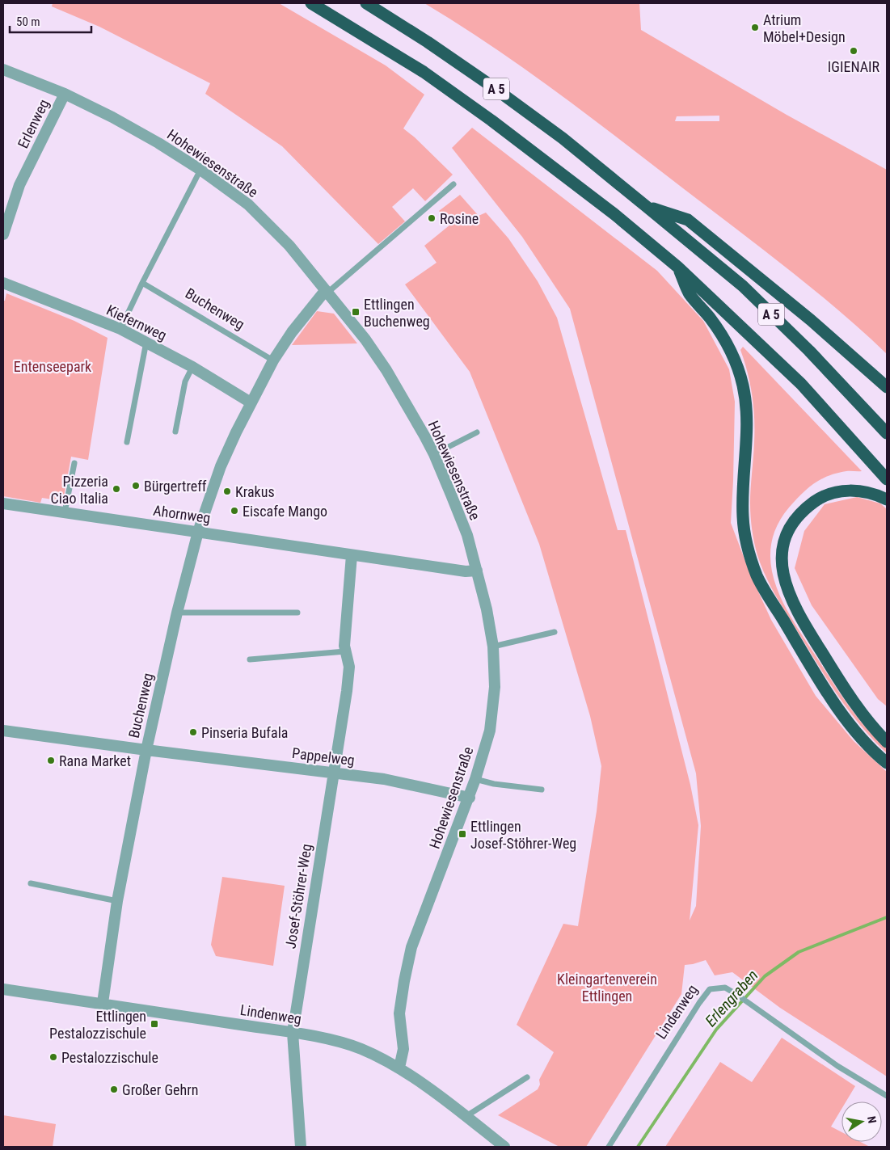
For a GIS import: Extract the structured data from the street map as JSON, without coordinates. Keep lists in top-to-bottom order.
{
  "streets": {
    "highway": ["A 5"],
    "street": [
      "Erlenweg",
      "Hohewiesenstraße",
      "Buchenweg",
      "Kiefernweg",
      "Ahornweg",
      "Pappelweg",
      "Josef-Stöhrer-Weg",
      "Lindenweg"
    ]
  },
  "crossings": [
    ["Erlenweg", "Hohewiesenstraße"],
    ["Hohewiesenstraße", "Buchenweg"],
    ["Hohewiesenstraße", "Ahornweg"],
    ["Hohewiesenstraße", "Pappelweg"],
    ["Hohewiesenstraße", "Lindenweg"],
    ["Buchenweg", "Kiefernweg"],
    ["Buchenweg", "Ahornweg"],
    ["Buchenweg", "Pappelweg"],
    ["Buchenweg", "Lindenweg"],
    ["Ahornweg", "Josef-Stöhrer-Weg"],
    ["Pappelweg", "Josef-Stöhrer-Weg"],
    ["Josef-Stöhrer-Weg", "Lindenweg"]
  ],
  "water": ["Erlengraben"],
  "parks": ["Entenseepark", "Kleingartenverein Ettlingen"],
  "places": {
    "other": [
      "Atrium Möbel+Design",
      "IGIENAIR",
      "Rosine",
      "Bürgertreff",
      "Pizzeria Ciao Italia",
      "Krakus",
      "Eiscafe Mango",
      "Pinseria Bufala",
      "Rana Market",
      "Pestalozzischule",
      "Großer Gehrn"
    ],
    "transit": ["Ettlingen Buchenweg", "Ettlingen Josef-Stöhrer-Weg", "Ettlingen Pestalozzischule"]
  },
  "scale_bar": "50 m",
  "north": "right"
}
